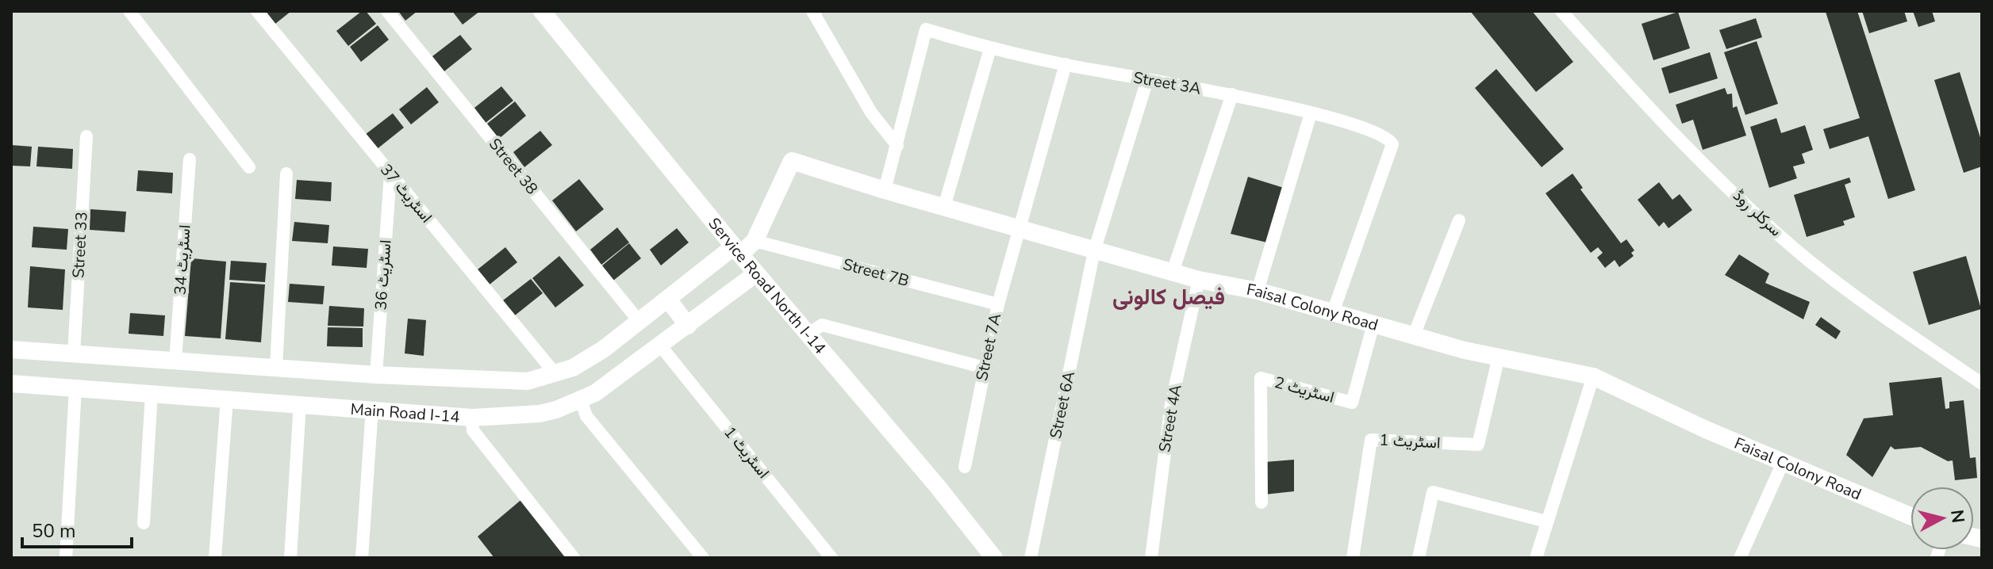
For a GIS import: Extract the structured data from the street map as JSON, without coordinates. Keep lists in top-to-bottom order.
{
  "streets": {
    "main road": ["Service Road North I-14", "Faisal Colony Road", "Main Road I-14"],
    "street": [
      "Street 3A",
      "Street 38",
      "اسٹریٹ 37",
      "سرکلر روڈ",
      "Street 33",
      "اسٹریٹ 34",
      "Street 7B",
      "اسٹریٹ 36",
      "Street 7A",
      "اسٹریٹ 2",
      "Street 6A",
      "Street 4A",
      "اسٹریٹ 1"
    ]
  },
  "crossings": [
    ["Street 3A", "Faisal Colony Road"],
    ["Street 3A", "Street 7A"],
    ["Street 3A", "Street 6A"],
    ["اسٹریٹ 37", "اسٹریٹ 36"],
    ["Street 7B", "Faisal Colony Road"],
    ["Street 7B", "Street 7A"],
    ["Service Road North I-14", "Faisal Colony Road"],
    ["Service Road North I-14", "Main Road I-14"],
    ["Faisal Colony Road", "Street 7A"],
    ["Faisal Colony Road", "اسٹریٹ 2"],
    ["Faisal Colony Road", "Street 6A"],
    ["Faisal Colony Road", "Street 4A"],
    ["Faisal Colony Road", "اسٹریٹ 1"],
    ["Main Road I-14", "اسٹریٹ 1"]
  ],
  "districts": ["فیصل کالونی"],
  "scale_bar": "50 m",
  "north": "right"
}
